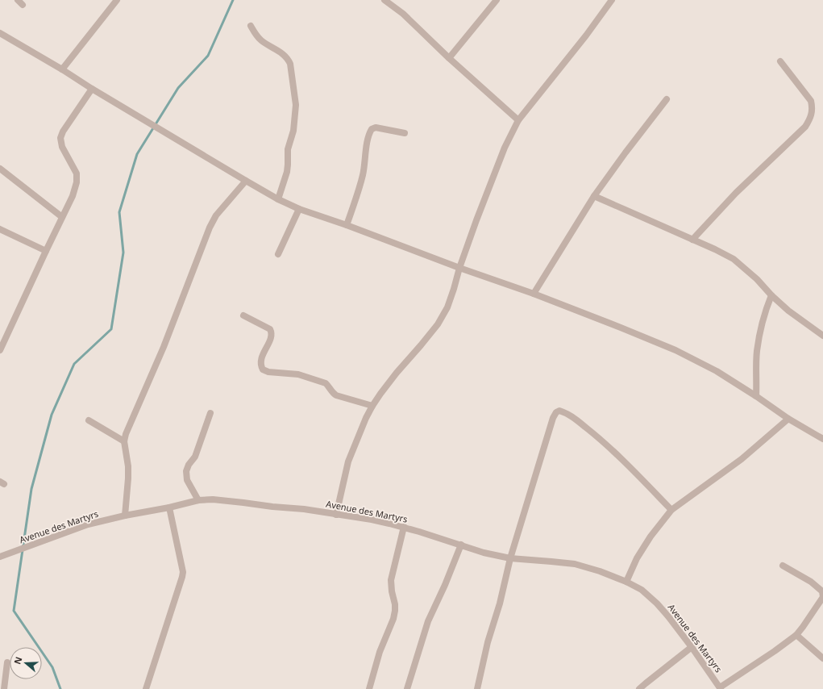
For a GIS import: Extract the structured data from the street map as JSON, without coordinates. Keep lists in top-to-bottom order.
{
  "streets": {
    "street": ["Avenue des Martyrs"]
  },
  "north": "left"
}
